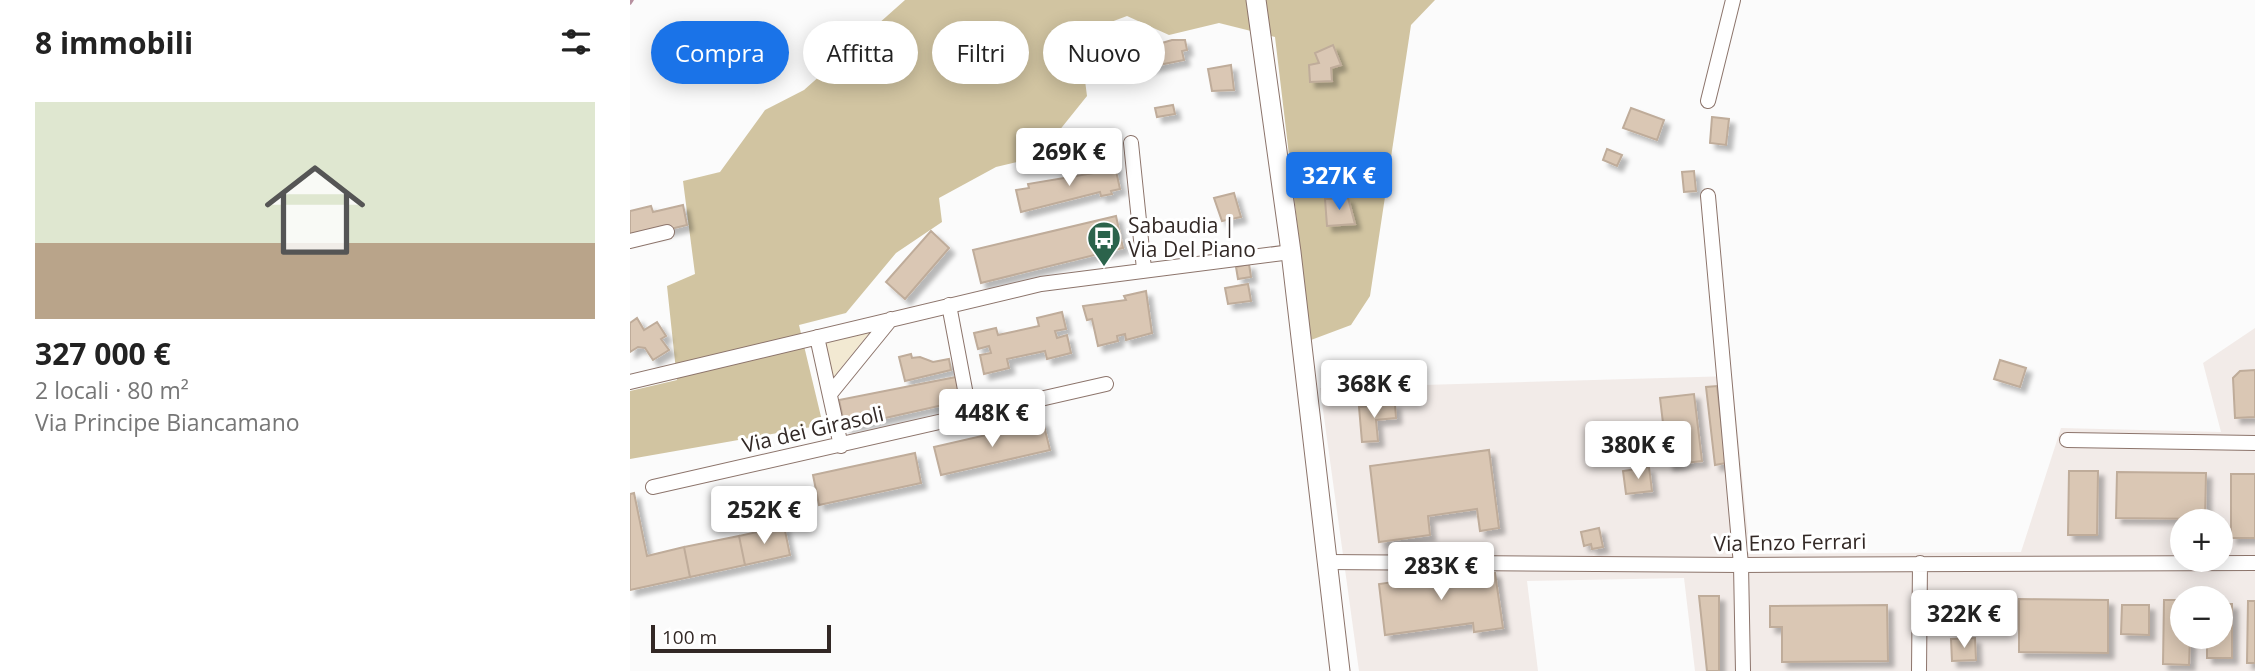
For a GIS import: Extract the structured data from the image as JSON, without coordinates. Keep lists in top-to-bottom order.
{
  "streets": {
    "street": ["Via dei Girasoli", "Via Enzo Ferrari"]
  },
  "places": {
    "bus stop": ["Sabaudia | Via Del Piano"]
  },
  "scale_bar": "100 m",
  "page": {
    "heading": "8 immobili",
    "chip": [
      "Compra",
      "Affitta",
      "Filtri",
      "Nuovo"
    ],
    "list": [
      {
        "name": "327 000 €",
        "note": "2 locali · 80 m² · Via Principe Biancamano"
      }
    ],
    "price": [
      "269K €",
      "327K €",
      "368K €",
      "448K €",
      "380K €",
      "252K €",
      "283K €",
      "322K €"
    ],
    "map_buttons": ["+", "−"],
    "scale": "100 m"
  }
}
